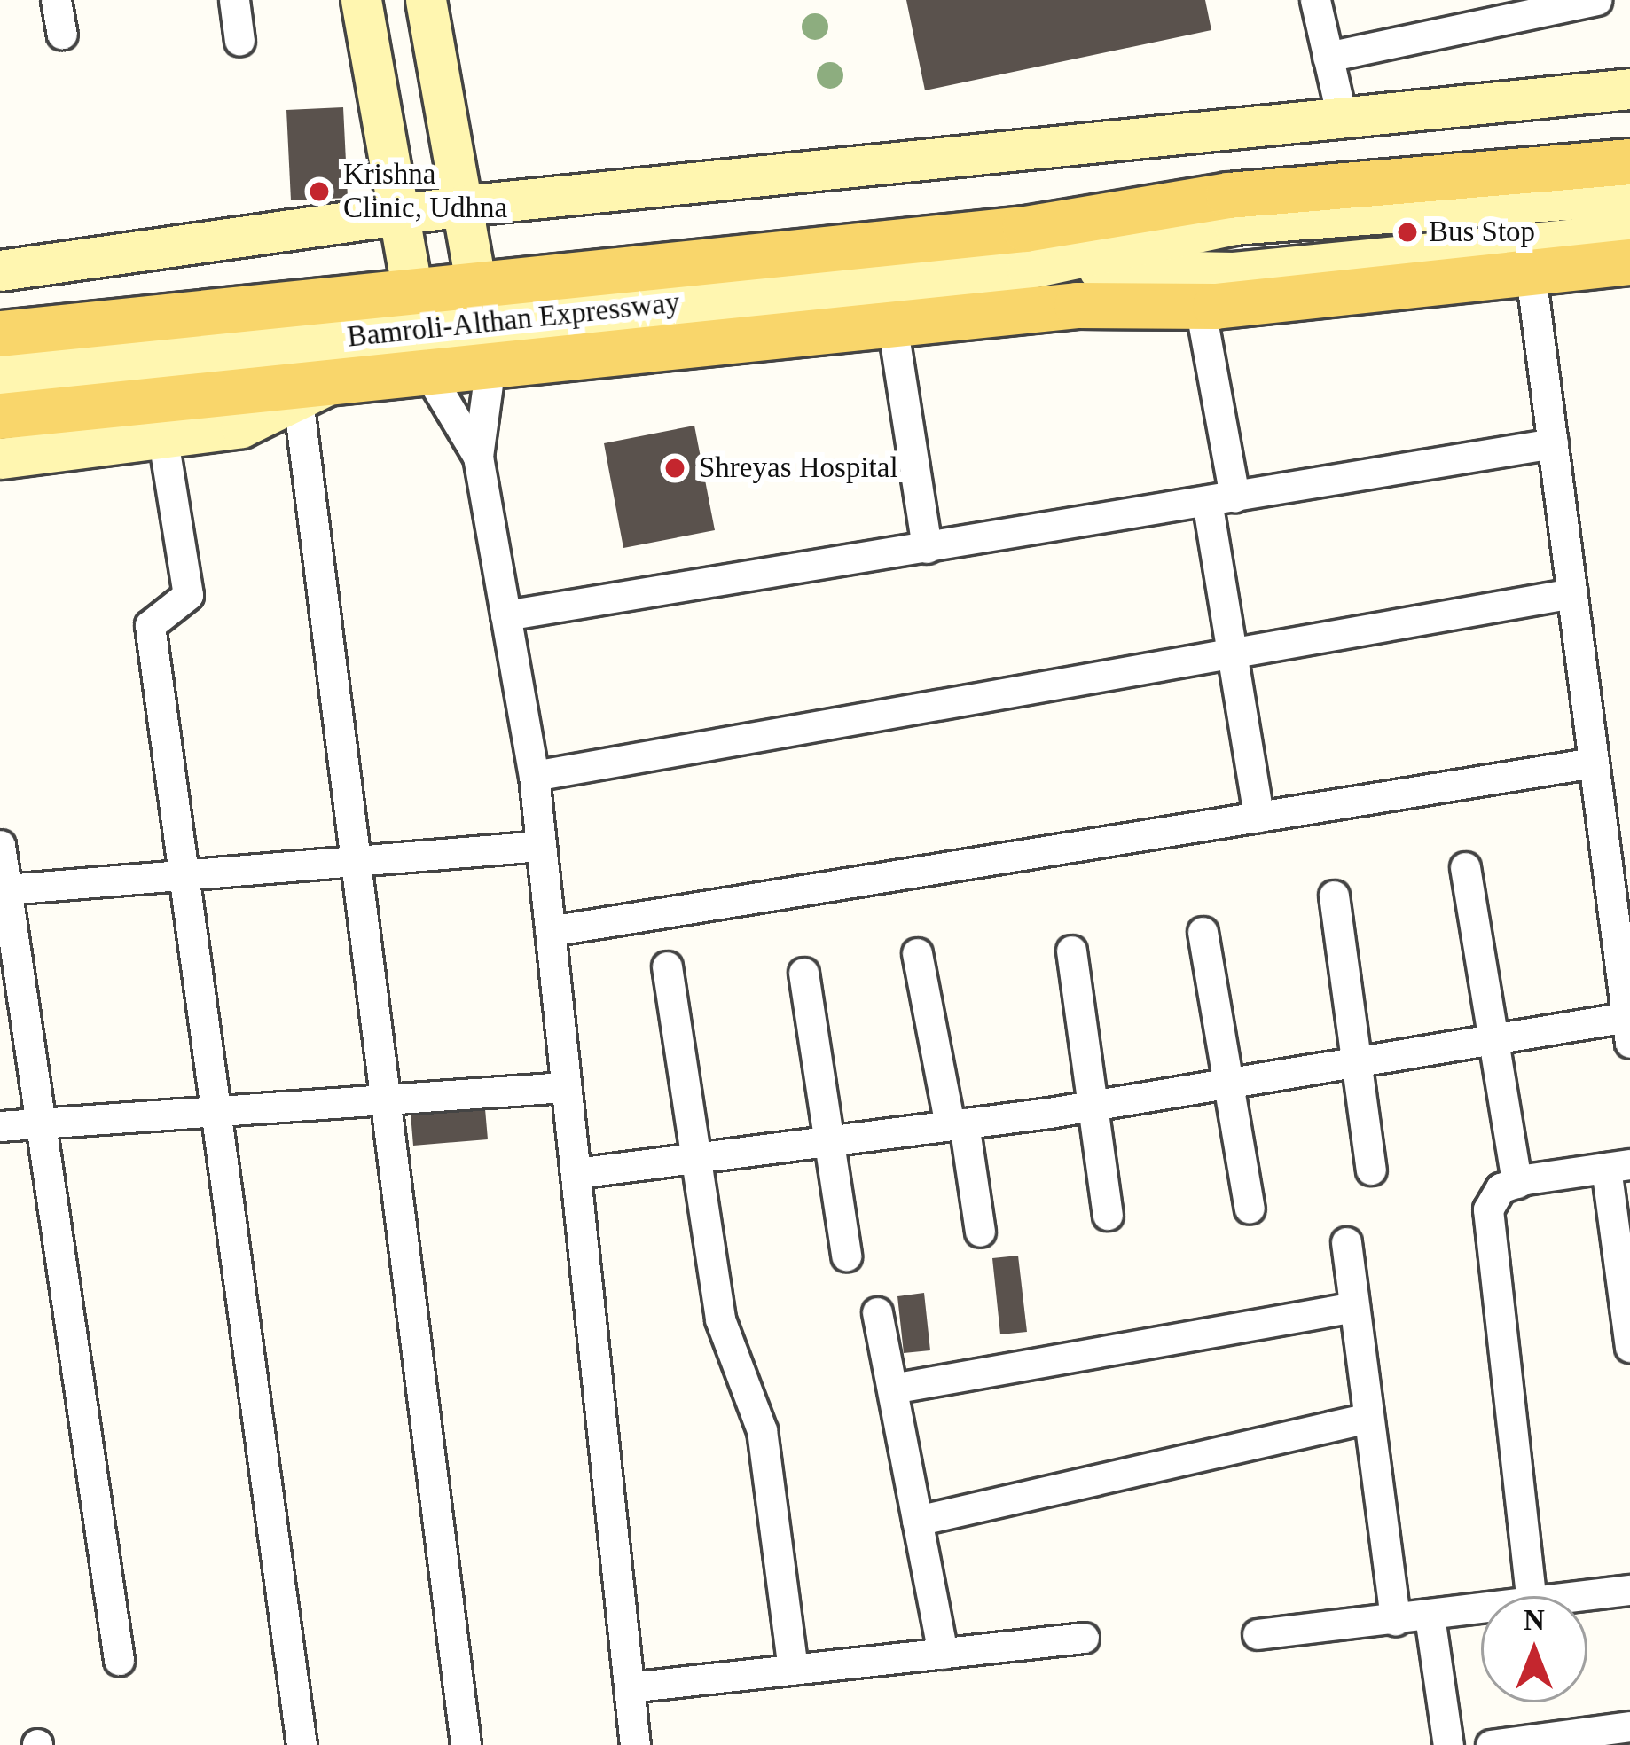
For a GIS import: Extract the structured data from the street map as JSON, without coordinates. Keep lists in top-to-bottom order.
{
  "streets": {
    "street": ["Bamroli-Althan Expressway"]
  },
  "places": ["Krishna Clinic, Udhna", "Bus Stop", "Shreyas Hospital"],
  "north": "top"
}
